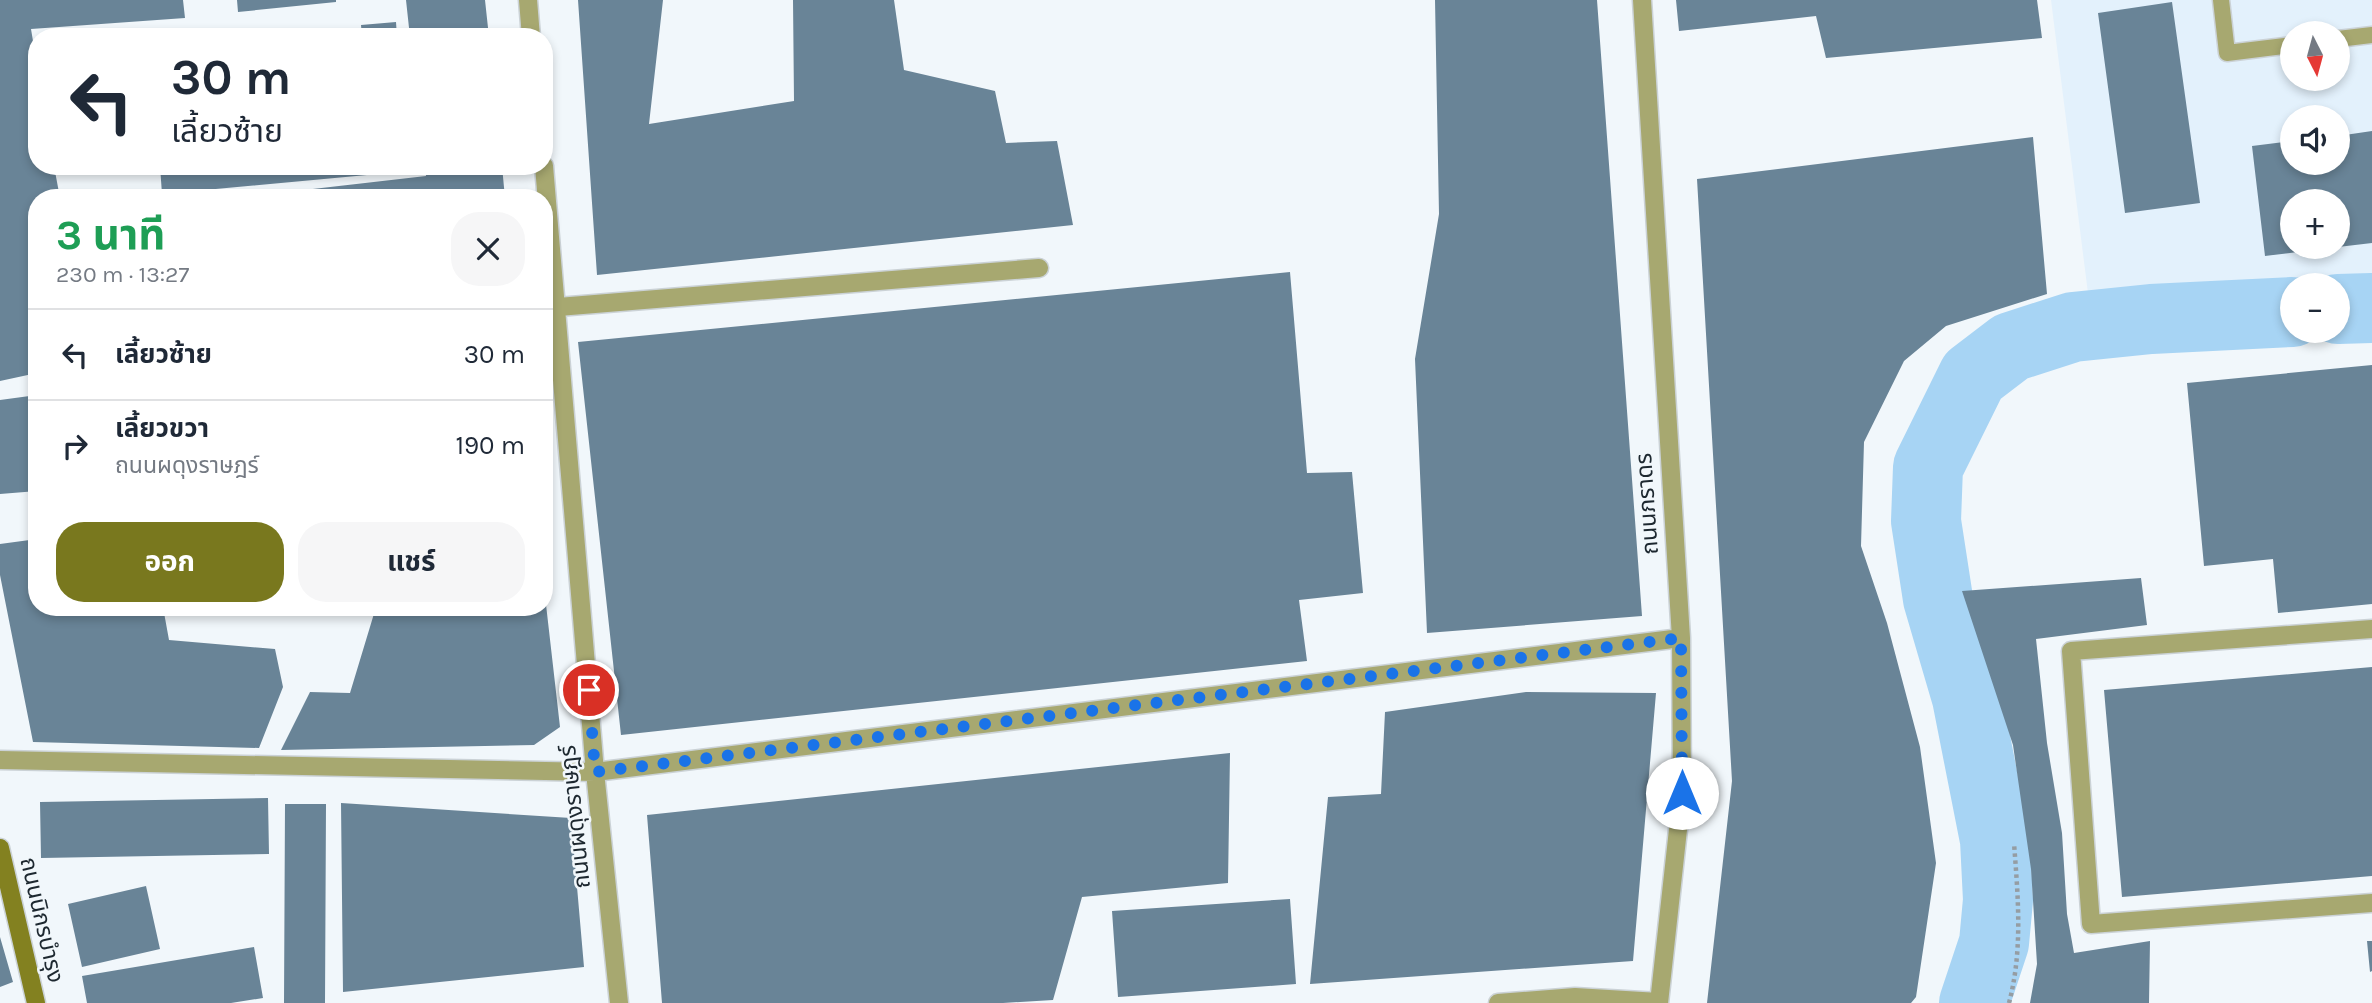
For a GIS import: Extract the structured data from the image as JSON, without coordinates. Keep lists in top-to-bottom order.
{
  "streets": {
    "street": ["ถนนภราดร", "ถนนผดุงราษฎร์", "ถนนนิกรบำรุง"]
  },
  "north": "bottom",
  "page": {
    "map_buttons": ["+", "−"],
    "turn": ["30 m", "เลี้ยวซ้าย"],
    "heading": ["3 นาที", "230 m · 13:27"],
    "list": [
      {
        "name": "เลี้ยวซ้าย",
        "value": "30 m"
      },
      {
        "name": "เลี้ยวขวา",
        "note": "ถนนผดุงราษฎร์",
        "value": "190 m"
      }
    ],
    "buttons": ["ออก", "แชร์"]
  }
}
